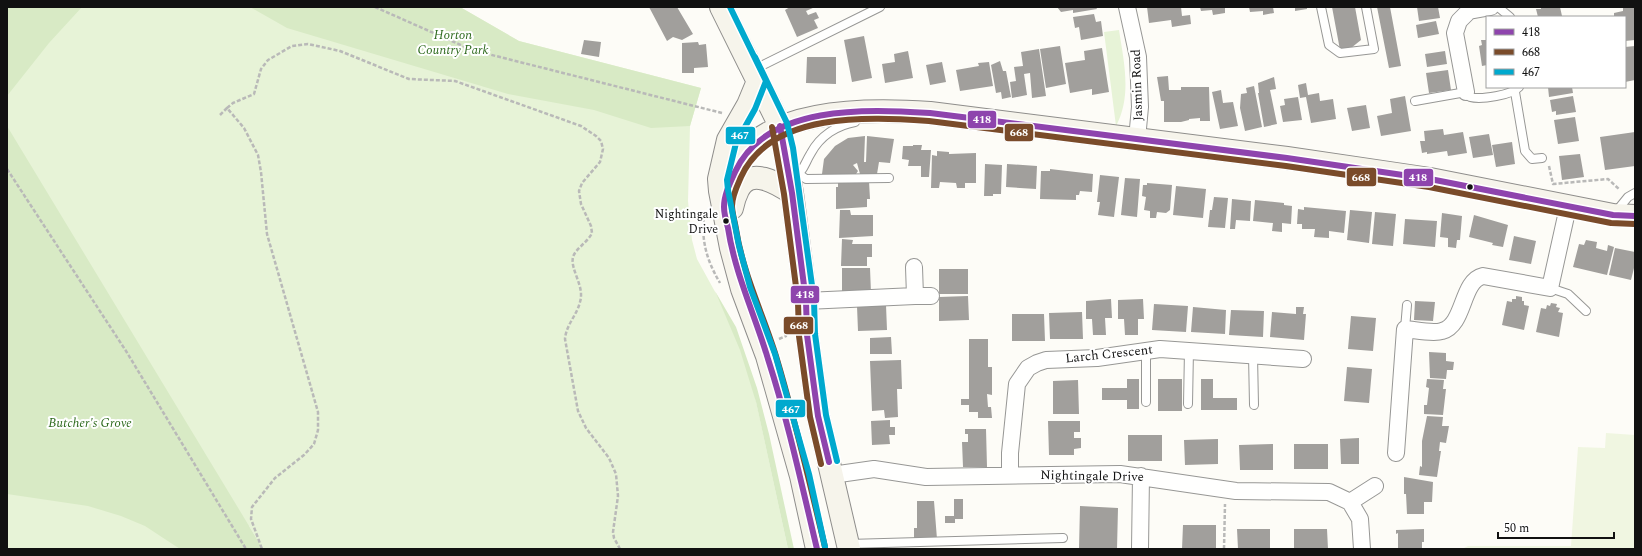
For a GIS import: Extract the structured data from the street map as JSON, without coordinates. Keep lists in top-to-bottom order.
{
  "streets": {
    "street": ["Jasmin Road", "Larch Crescent", "Nightingale Drive"]
  },
  "crossings": [
    ["Larch Crescent", "Nightingale Drive"]
  ],
  "parks": ["Horton Country Park", "Butcher's Grove"],
  "places": ["Nightingale Drive"],
  "lines": ["transit line 467", "transit line 418", "transit line 668"],
  "legend": ["418", "668", "467"],
  "scale_bar": "50 m"
}
